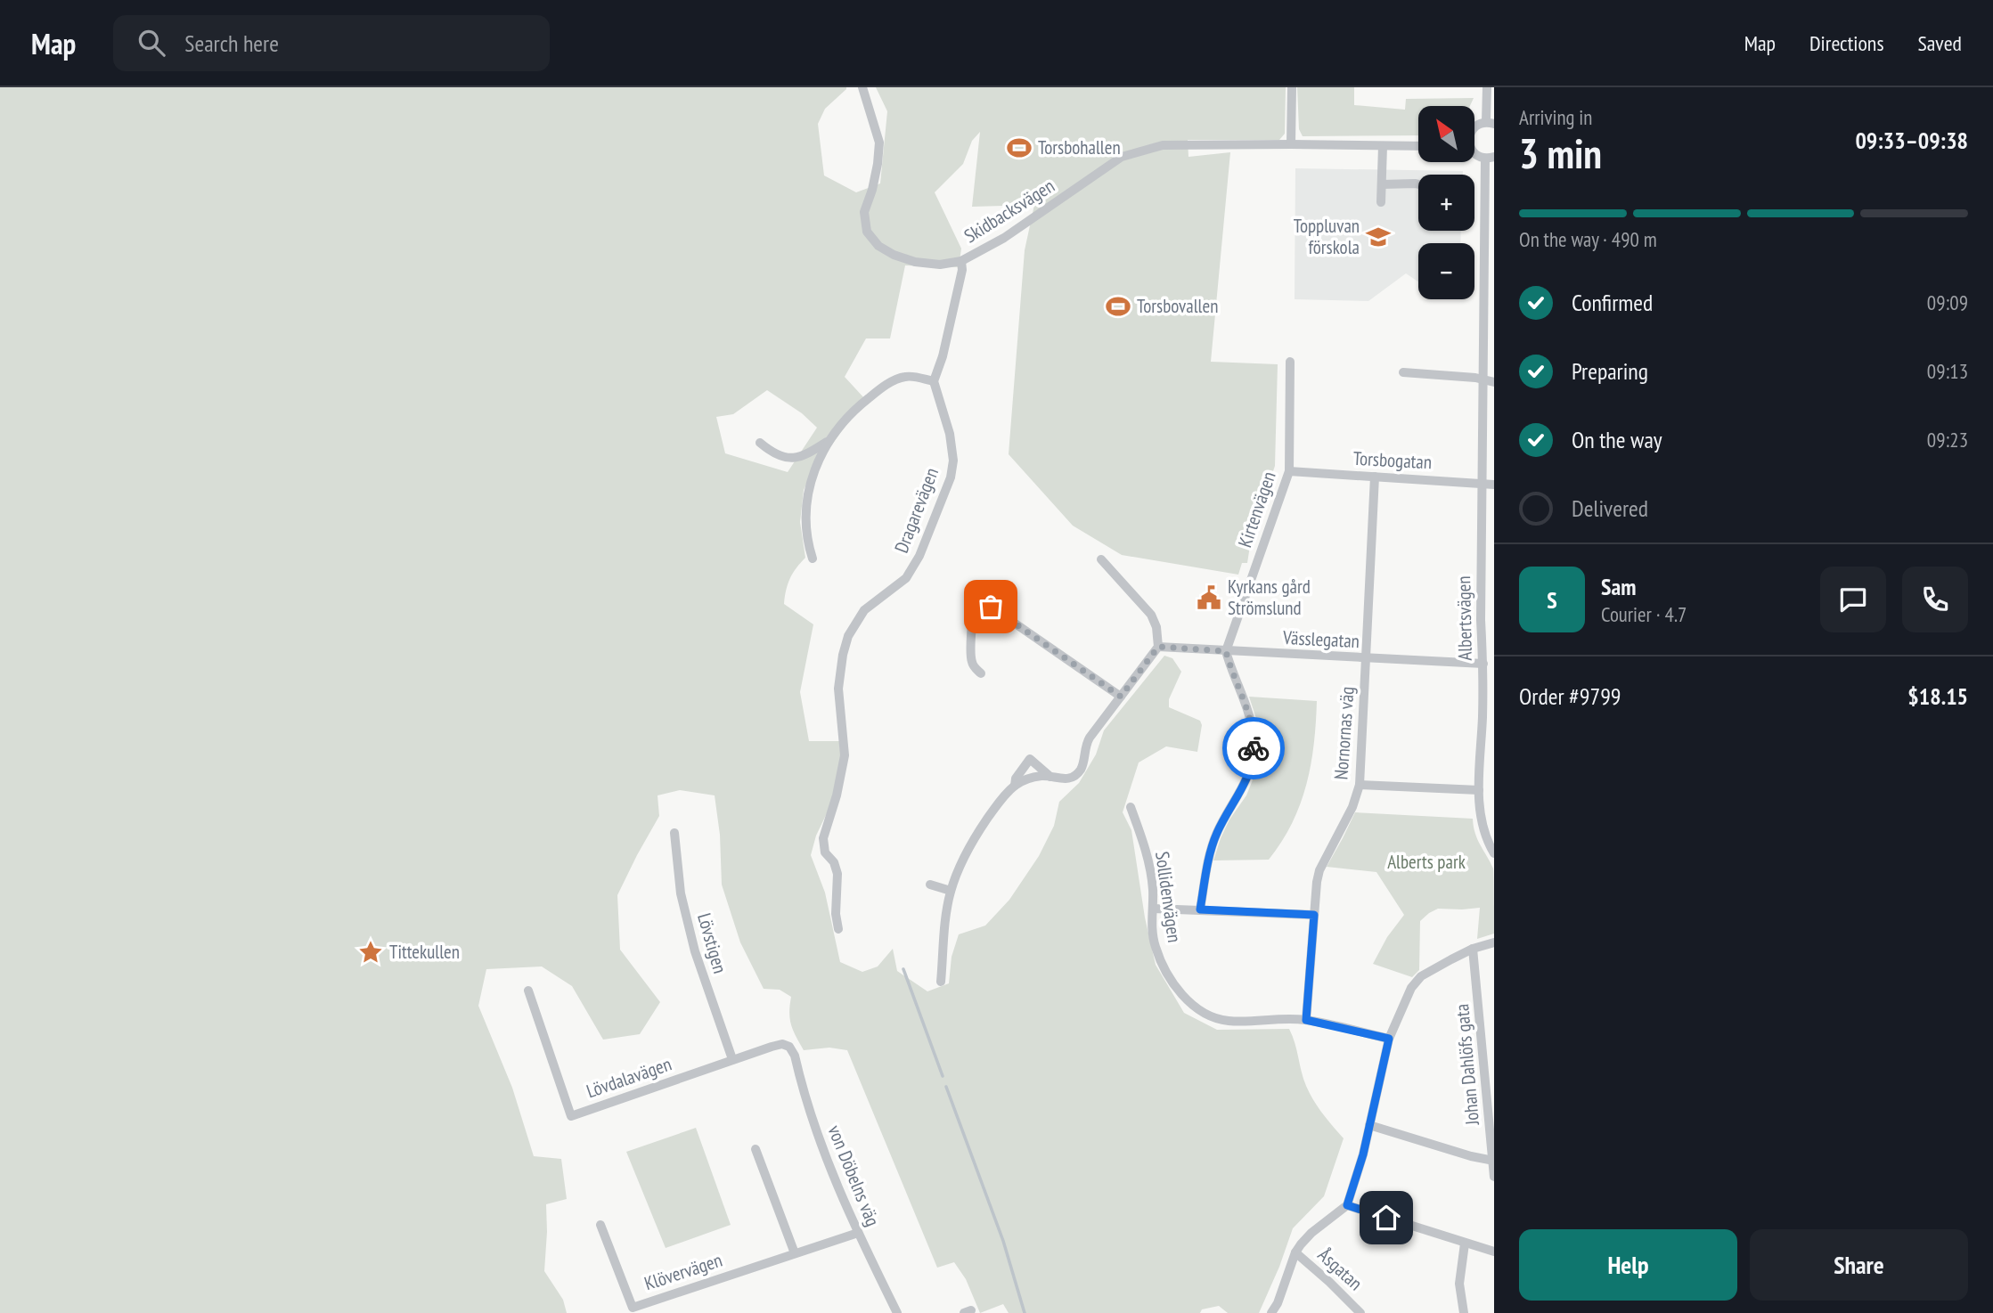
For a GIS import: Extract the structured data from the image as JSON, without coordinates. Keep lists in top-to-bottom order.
{
  "streets": {
    "street": [
      "Skidbacksvägen",
      "Torsbogatan",
      "Kirtenvägen",
      "Dragarevägen",
      "Albertsvägen",
      "Vässlegatan",
      "Nornornas väg",
      "Sollidenvägen",
      "Lövstigen",
      "Johan Dahlöfs gata",
      "Lövdalavägen",
      "von Döbelns väg",
      "Åsgatan",
      "Klövervägen"
    ]
  },
  "crossings": [
    ["Torsbogatan", "Kirtenvägen"],
    ["Torsbogatan", "Albertsvägen"],
    ["Torsbogatan", "Nornornas väg"],
    ["Kirtenvägen", "Vässlegatan"],
    ["Albertsvägen", "Vässlegatan"],
    ["Vässlegatan", "Nornornas väg"],
    ["Nornornas väg", "Sollidenvägen"],
    ["Lövstigen", "Lövdalavägen"],
    ["Lövdalavägen", "von Döbelns väg"],
    ["von Döbelns väg", "Klövervägen"]
  ],
  "parks": ["Alberts park"],
  "places": {
    "sports": ["Torsbohallen", "Torsbovallen"],
    "school or university": ["Toppluvan förskola"],
    "public building": ["Kyrkans gård Strömslund"],
    "place": ["Tittekullen"]
  },
  "north": "top left",
  "page": {
    "header": "Map",
    "search": "Search here",
    "nav": ["Map", "Directions", "Saved"],
    "heading": ["3 min", "Arriving in", "09:33–09:38"],
    "panel": [
      "Sam",
      "Courier · 4.7",
      "Order #9799",
      "$18.15"
    ],
    "map_buttons": ["+", "−"],
    "bar": "On the way · 490 m",
    "list": [
      ["Confirmed", "09:09"],
      ["Preparing", "09:13"],
      ["On the way", "09:23"],
      "Delivered"
    ],
    "round": "S",
    "buttons": ["Help", "Share"]
  }
}
